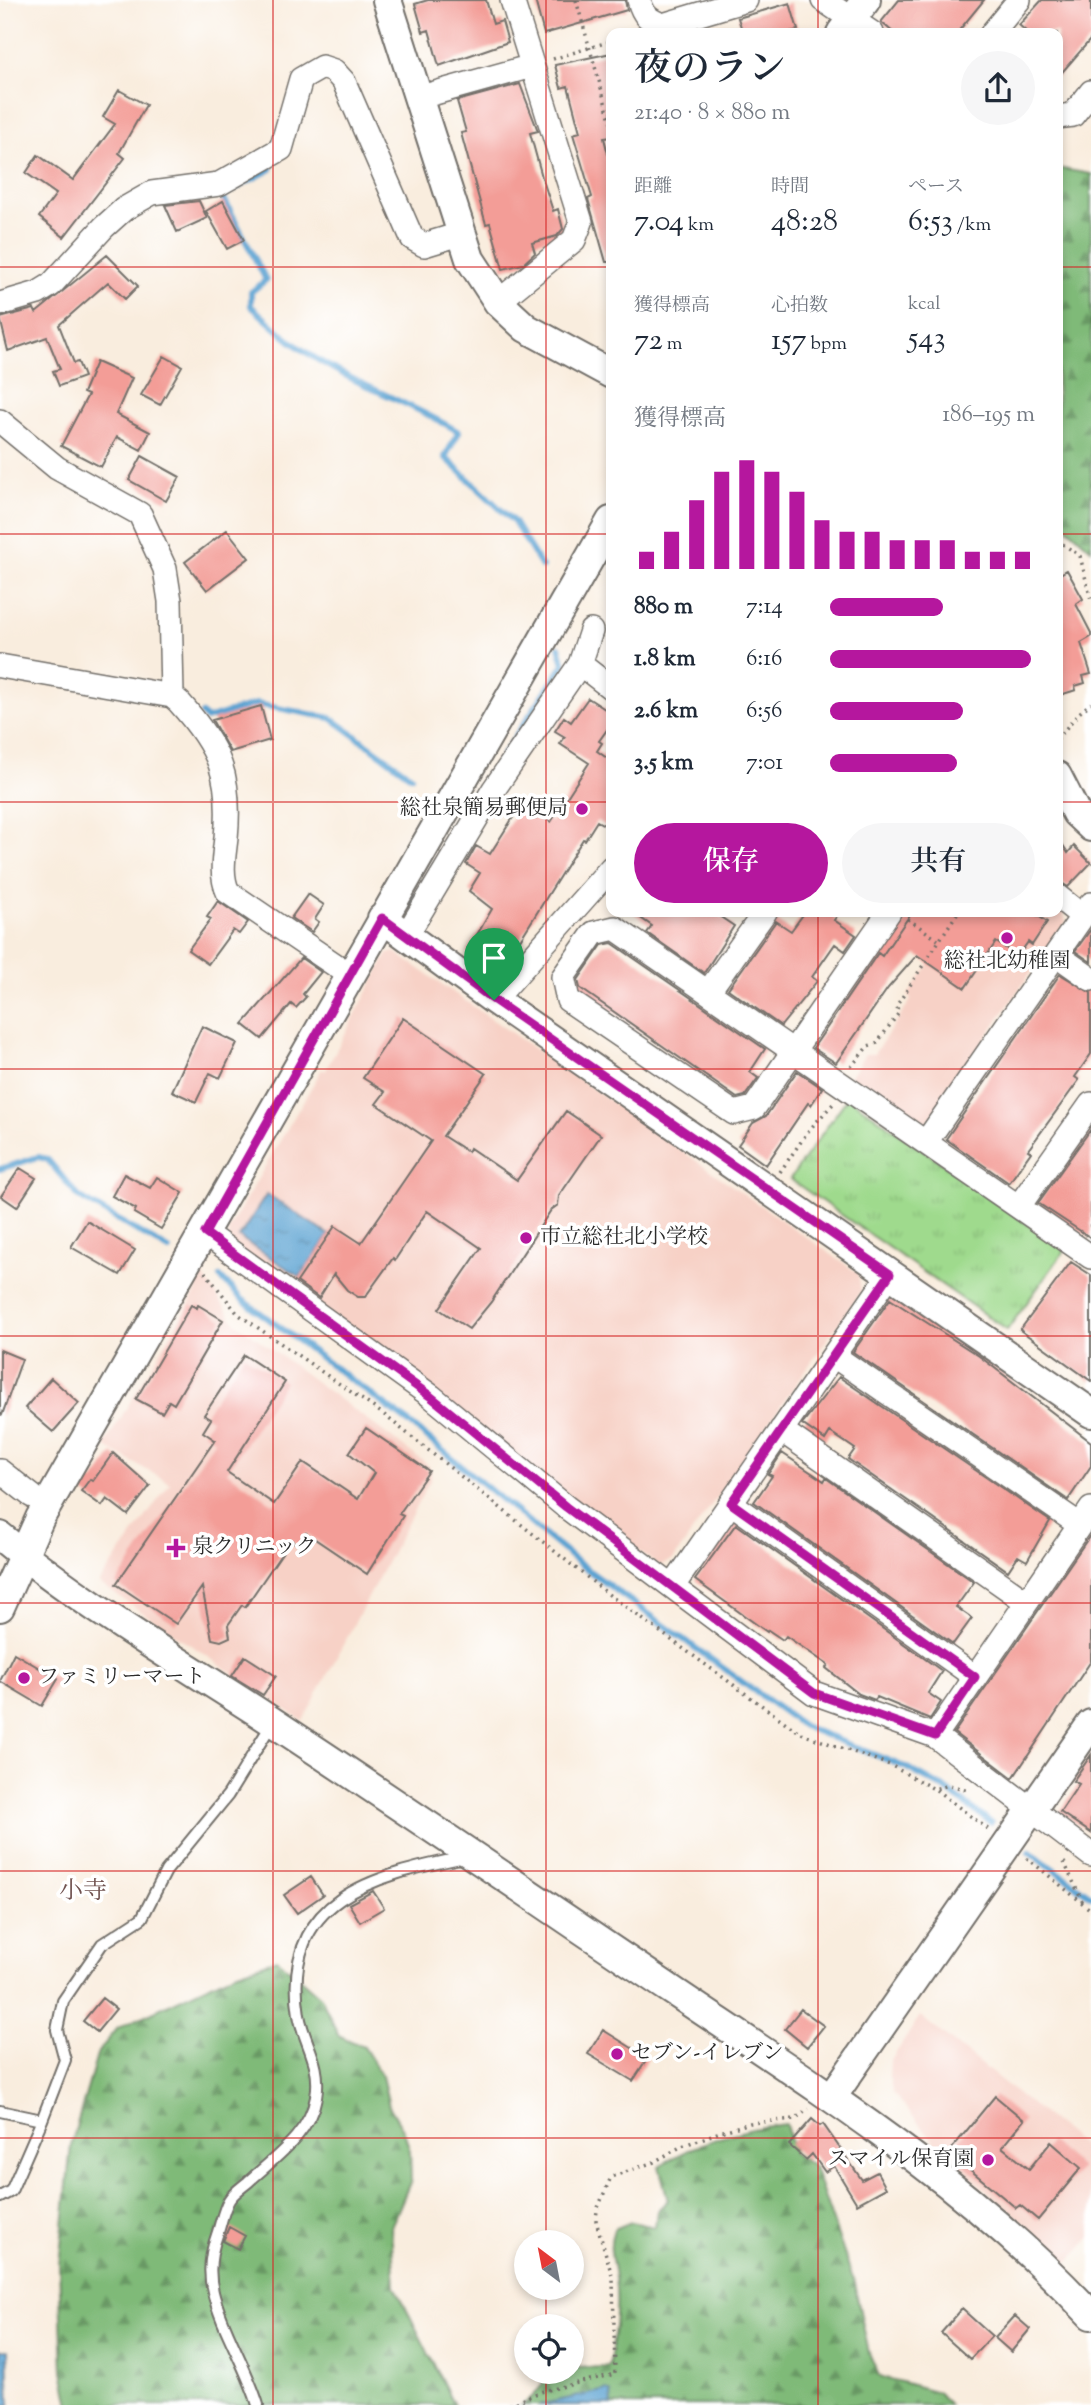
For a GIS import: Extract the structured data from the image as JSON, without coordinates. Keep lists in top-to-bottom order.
{
  "districts": ["小寺"],
  "places": {
    "other": [
      "総社泉簡易郵便局",
      "総社北幼稚園",
      "市立総社北小学校",
      "ファミリーマート",
      "セブン-イレブン",
      "スマイル保育園"
    ],
    "health": ["泉クリニック"]
  },
  "north": "top left",
  "page": {
    "heading": ["夜のラン", "21:40 · 8 × 880 m"],
    "stats": [
      ["距離", "7.04 km"],
      ["時間", "48:28"],
      ["ペース", "6:53 /km"],
      ["獲得標高", "72 m"],
      ["心拍数", "157 bpm"],
      ["kcal", "543"]
    ],
    "chart": ["獲得標高", "186–195 m"],
    "list": [
      {
        "name": "880 m",
        "note": "7:14"
      },
      {
        "name": "1.8 km",
        "note": "6:16"
      },
      {
        "name": "2.6 km",
        "note": "6:56"
      },
      {
        "name": "3.5 km",
        "note": "7:01"
      }
    ],
    "buttons": ["保存", "共有"]
  }
}
